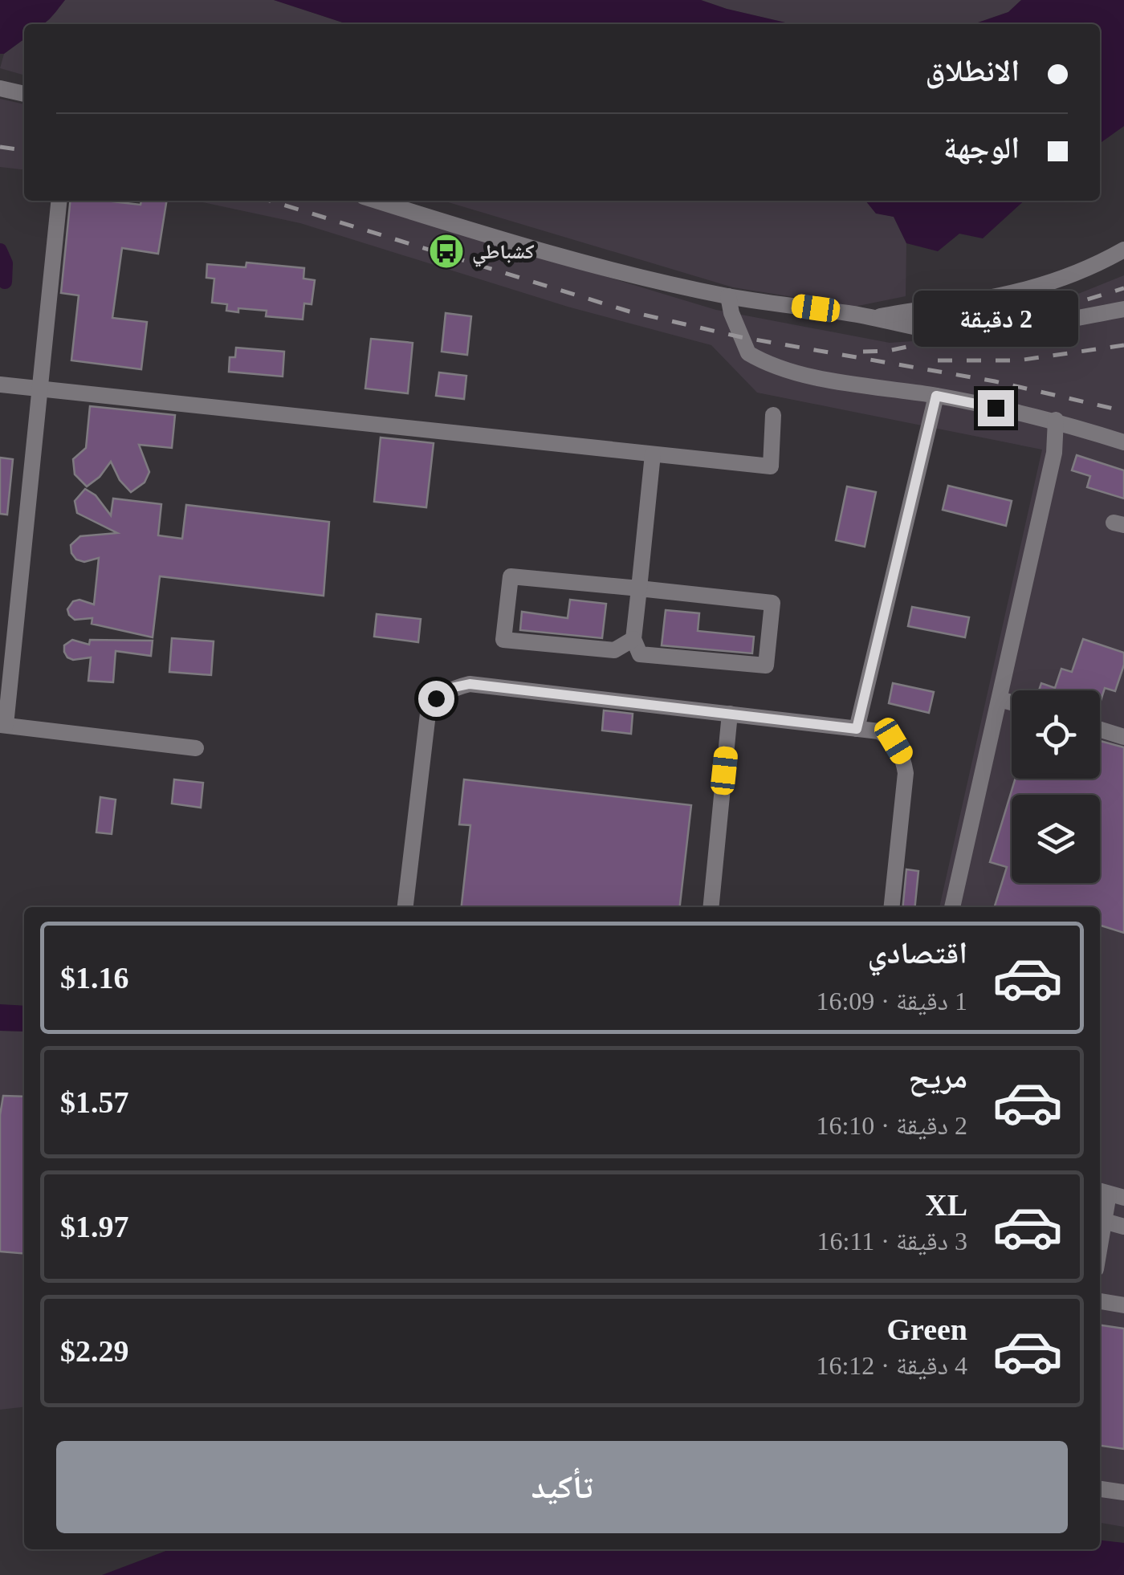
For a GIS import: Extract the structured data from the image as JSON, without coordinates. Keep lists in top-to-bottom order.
{
  "places": {
    "bus stop": ["كشباطي"]
  },
  "page": {
    "banner": ["الانطلاق", "الوجهة"],
    "bubble": "2 دقيقة",
    "list": [
      {
        "name": "اقتصادي",
        "note": "1 دقيقة · 16:09",
        "value": "$1.16"
      },
      {
        "name": "مريح",
        "note": "2 دقيقة · 16:10",
        "value": "$1.57"
      },
      {
        "name": "XL",
        "note": "3 دقيقة · 16:11",
        "value": "$1.97"
      },
      {
        "name": "Green",
        "note": "4 دقيقة · 16:12",
        "value": "$2.29"
      }
    ],
    "buttons": "تأكيد"
  }
}
